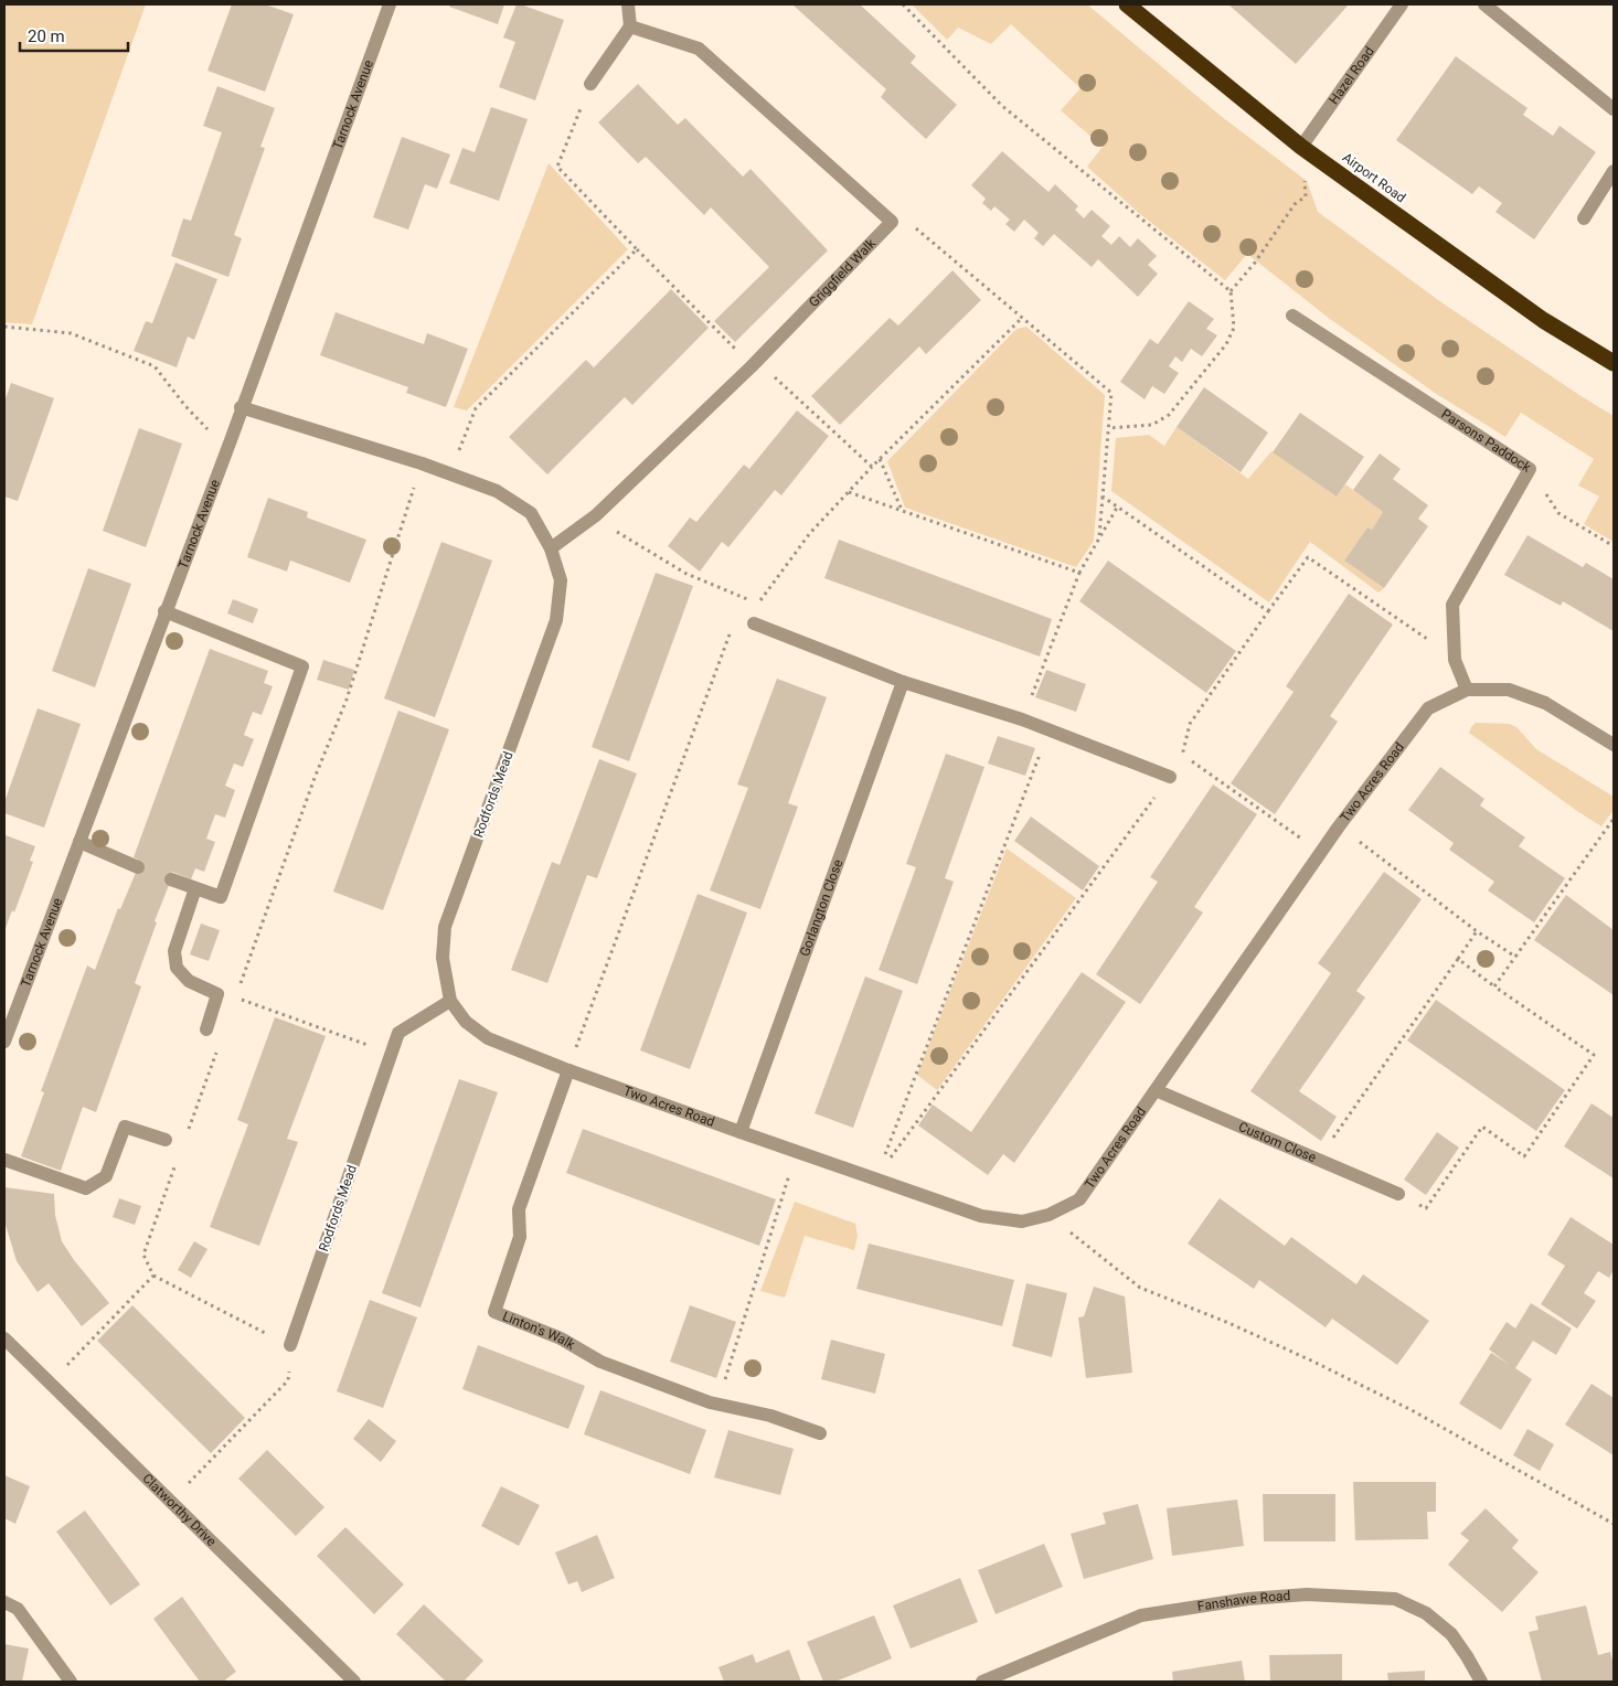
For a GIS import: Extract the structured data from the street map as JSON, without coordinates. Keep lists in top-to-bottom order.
{
  "streets": {
    "highway": ["Airport Road"],
    "street": [
      "Hazel Road",
      "Tarnock Avenue",
      "Griggfield Walk",
      "Parsons Paddock",
      "Two Acres Road",
      "Rodfords Mead",
      "Gorlangton Close",
      "Custom Close",
      "Linton's Walk",
      "Clatworthy Drive",
      "Fanshawe Road"
    ]
  },
  "crossings": [
    ["Hazel Road", "Airport Road"],
    ["Tarnock Avenue", "Rodfords Mead"],
    ["Griggfield Walk", "Rodfords Mead"],
    ["Parsons Paddock", "Two Acres Road"],
    ["Two Acres Road", "Rodfords Mead"],
    ["Two Acres Road", "Gorlangton Close"],
    ["Two Acres Road", "Custom Close"],
    ["Two Acres Road", "Linton's Walk"]
  ],
  "scale_bar": "20 m"
}
